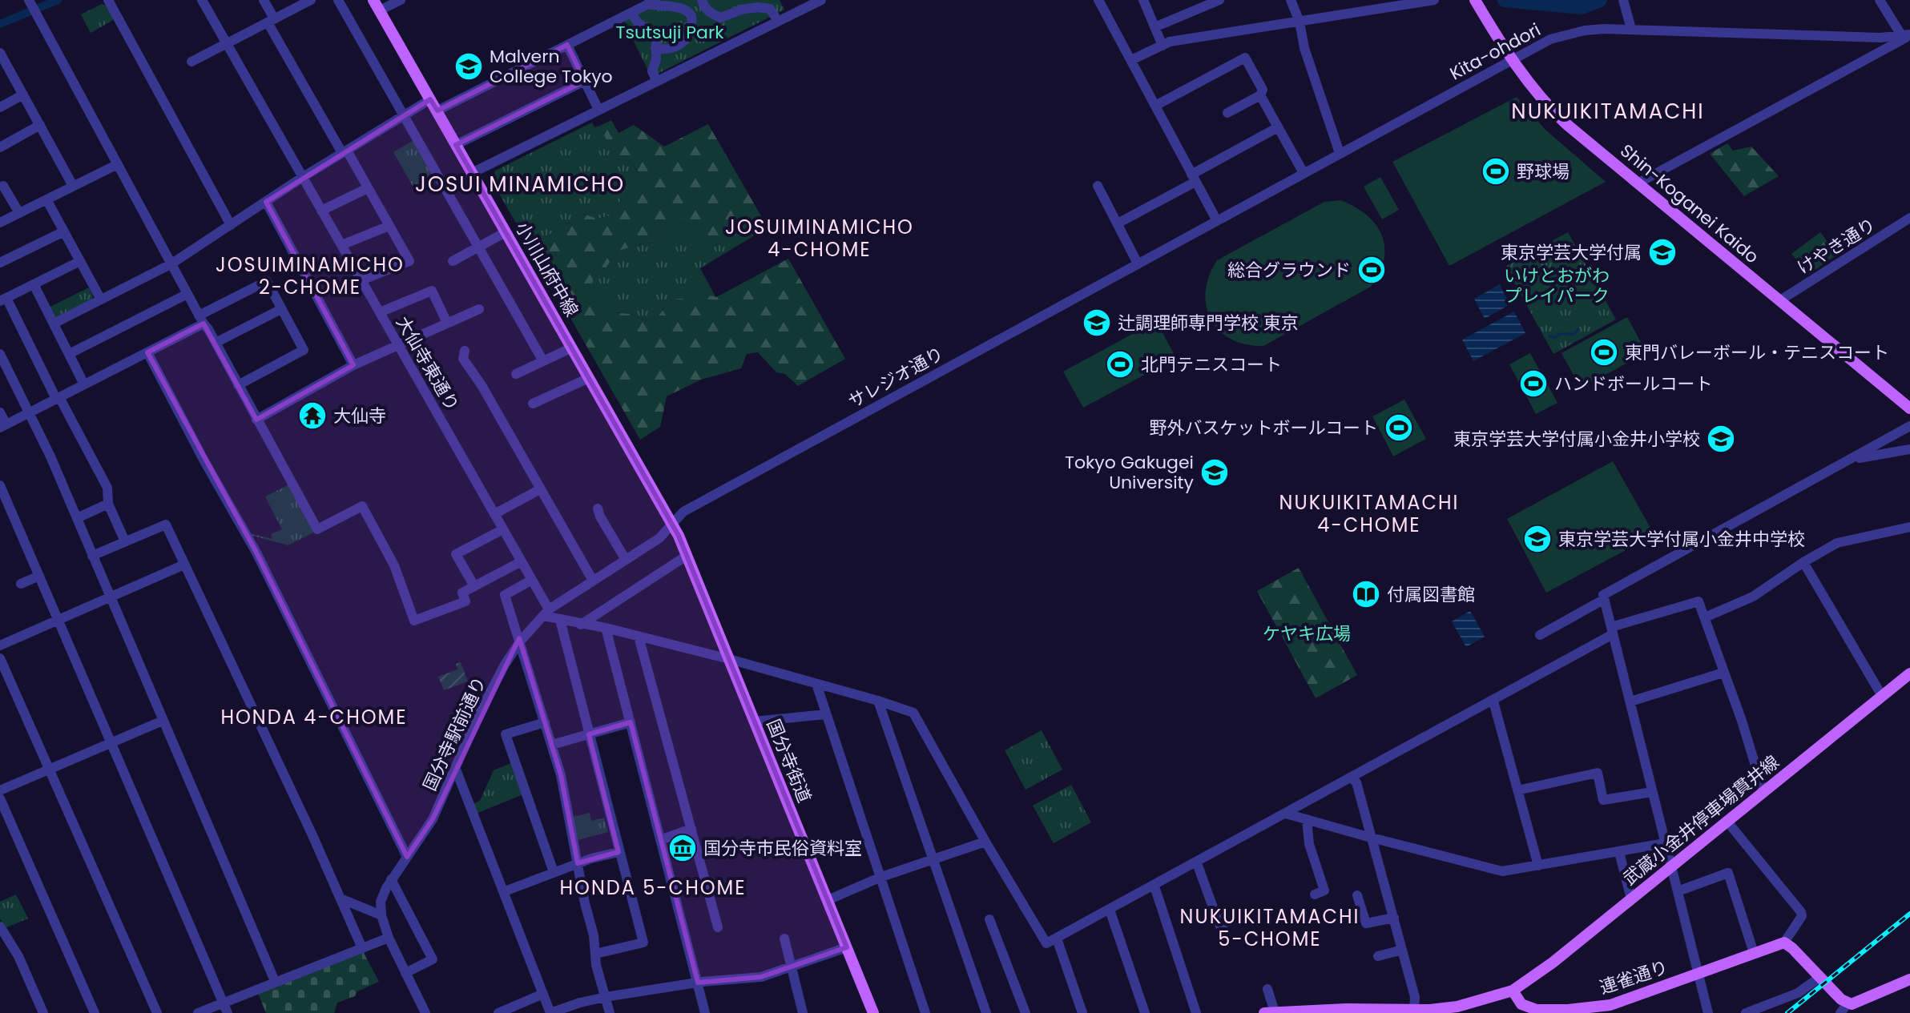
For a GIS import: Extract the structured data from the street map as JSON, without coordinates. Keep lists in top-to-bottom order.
{
  "streets": {
    "main road": [
      "Shin-Koganei Kaido",
      "小川山府中線",
      "国分寺街道",
      "武蔵小金井停車場貫井線",
      "連雀通り"
    ],
    "street": [
      "Kita-ohdori",
      "けやき通り",
      "大仙寺東通り",
      "サレジオ通り",
      "国分寺駅前通り"
    ]
  },
  "crossings": [
    ["Kita-ohdori", "Shin-Koganei Kaido"],
    ["Kita-ohdori", "サレジオ通り"],
    ["Shin-Koganei Kaido", "けやき通り"],
    ["小川山府中線", "サレジオ通り"],
    ["小川山府中線", "国分寺駅前通り"],
    ["小川山府中線", "国分寺街道"],
    ["大仙寺東通り", "国分寺駅前通り"],
    ["サレジオ通り", "国分寺駅前通り"],
    ["サレジオ通り", "国分寺街道"],
    ["国分寺駅前通り", "国分寺街道"],
    ["武蔵小金井停車場貫井線", "連雀通り"]
  ],
  "districts": [
    "NUKUIKITAMACHI",
    "JOSUI MINAMICHO",
    "JOSUIMINAMICHO 4-CHOME",
    "JOSUIMINAMICHO 2-CHOME",
    "NUKUIKITAMACHI 4-CHOME",
    "HONDA 4-CHOME",
    "HONDA 5-CHOME",
    "NUKUIKITAMACHI 5-CHOME"
  ],
  "parks": ["Tsutsuji Park", "いけとおがわ プレイパーク", "ケヤキ広場"],
  "places": {
    "school or university": [
      "Malvern College Tokyo",
      "東京学芸大学付属",
      "辻調理師専門学校 東京",
      "東京学芸大学付属小金井小学校",
      "Tokyo Gakugei University",
      "東京学芸大学付属小金井中学校"
    ],
    "sports": [
      "野球場",
      "総合グラウンド",
      "東門バレーボール・テニスコート",
      "北門テニスコート",
      "ハンドボールコート",
      "野外バスケットボールコート"
    ],
    "temple": ["大仙寺"],
    "library": ["付属図書館"],
    "museum": ["国分寺市民俗資料室"]
  }
}
